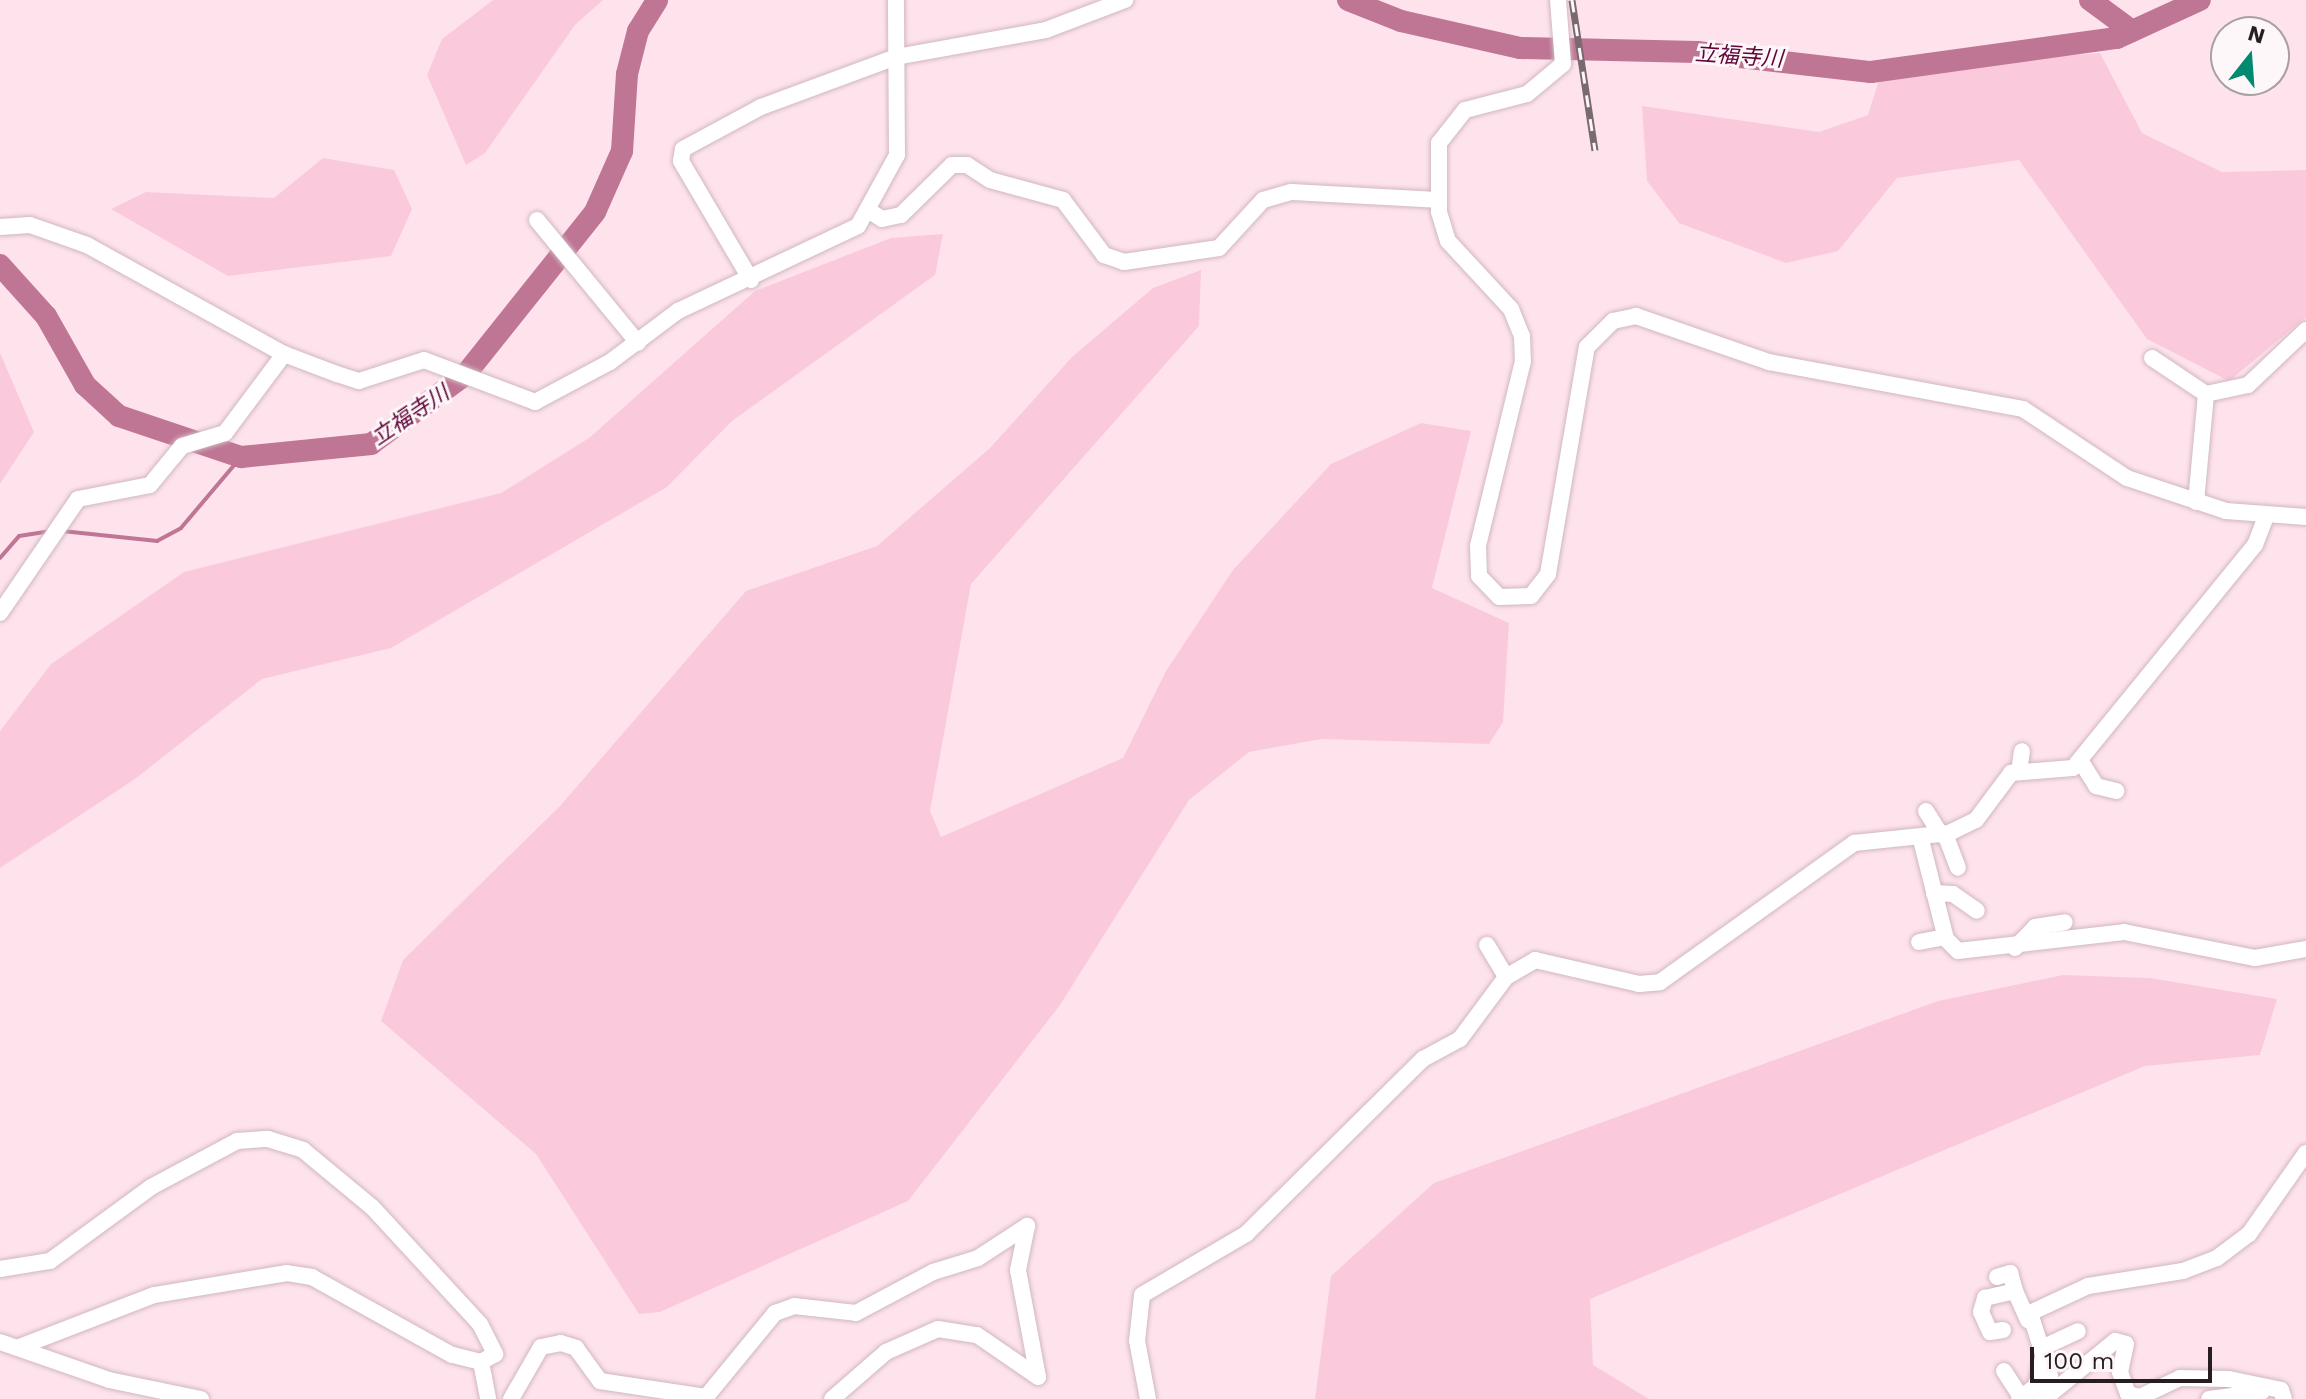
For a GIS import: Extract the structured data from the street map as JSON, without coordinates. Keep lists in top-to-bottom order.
{
  "water": ["立福寺川"],
  "scale_bar": "100 m",
  "north": "top"
}
